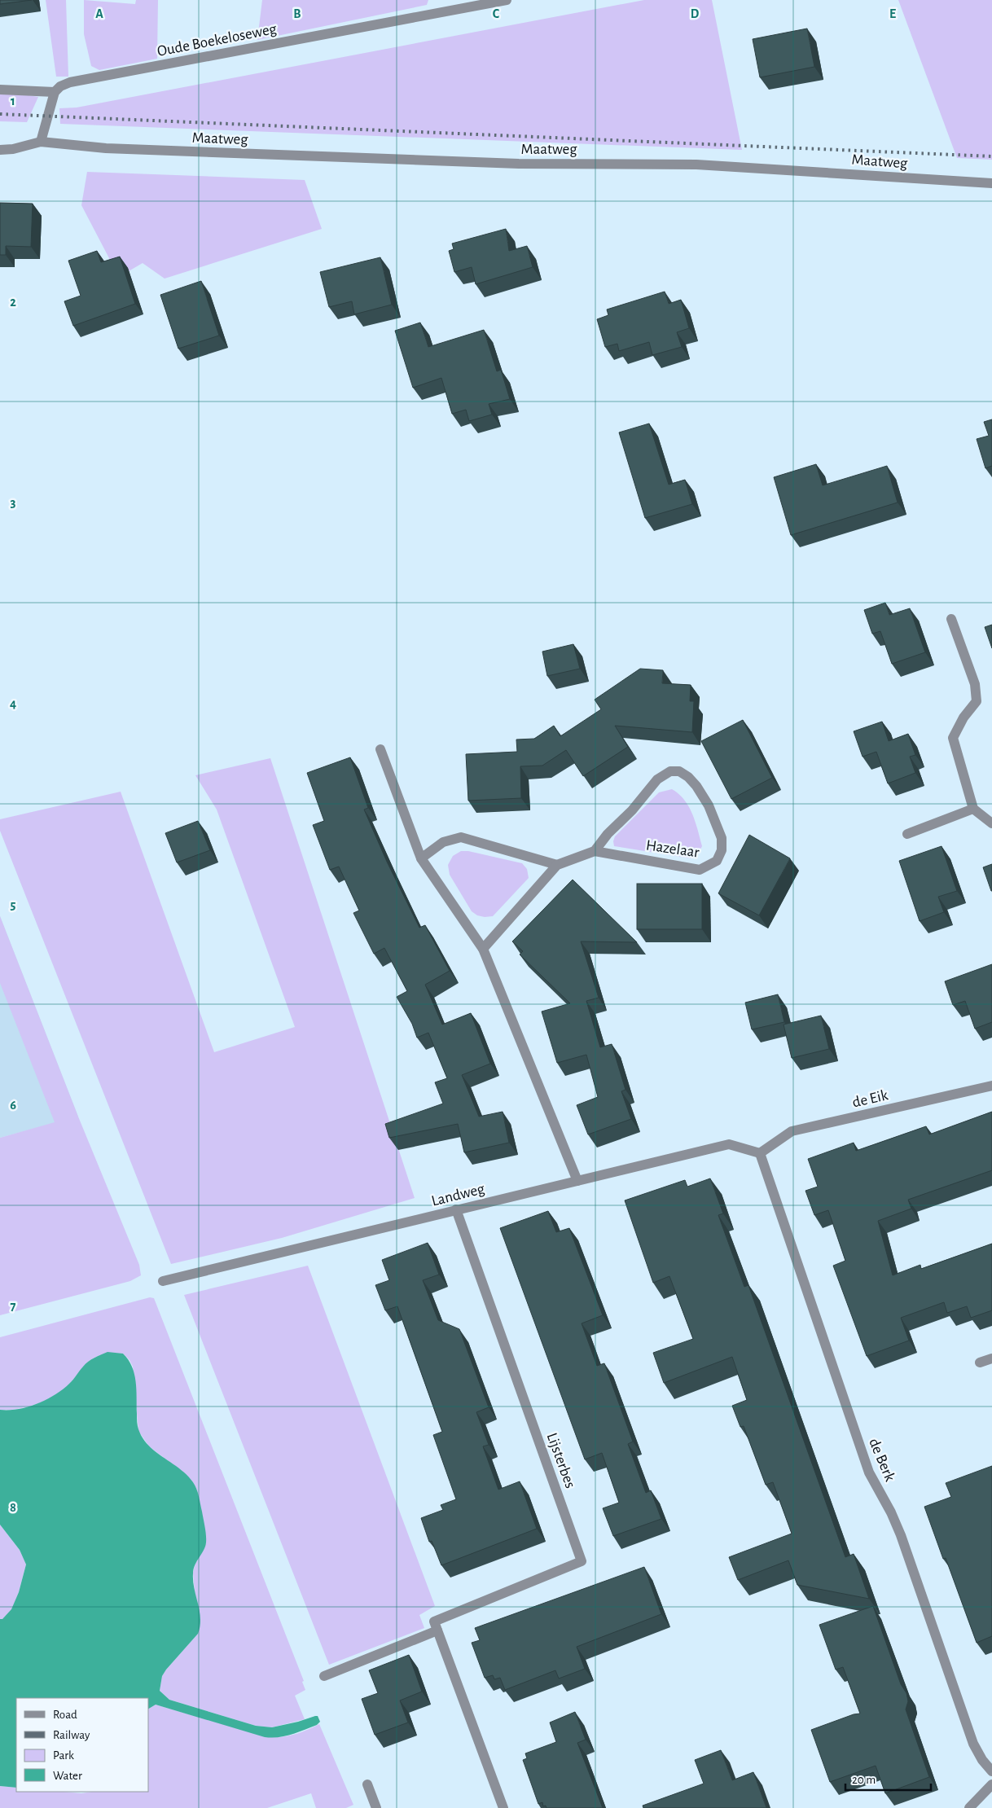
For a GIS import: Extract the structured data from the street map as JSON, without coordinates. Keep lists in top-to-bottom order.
{
  "streets": {
    "street": [
      "Oude Boekeloseweg",
      "Maatweg",
      "Hazelaar",
      "de Eik",
      "Landweg",
      "de Berk",
      "Lijsterbes"
    ]
  },
  "crossings": [
    ["de Eik", "Landweg"],
    ["de Eik", "de Berk"],
    ["Landweg", "de Berk"],
    ["Landweg", "Lijsterbes"]
  ],
  "legend": [
    "Road",
    "Railway",
    "Park",
    "Water"
  ],
  "scale_bar": "20 m",
  "grid": {
    "columns": [
      "A",
      "B",
      "C",
      "D",
      "E"
    ],
    "rows": [
      "1",
      "2",
      "3",
      "4",
      "5",
      "6",
      "7",
      "8"
    ]
  }
}
